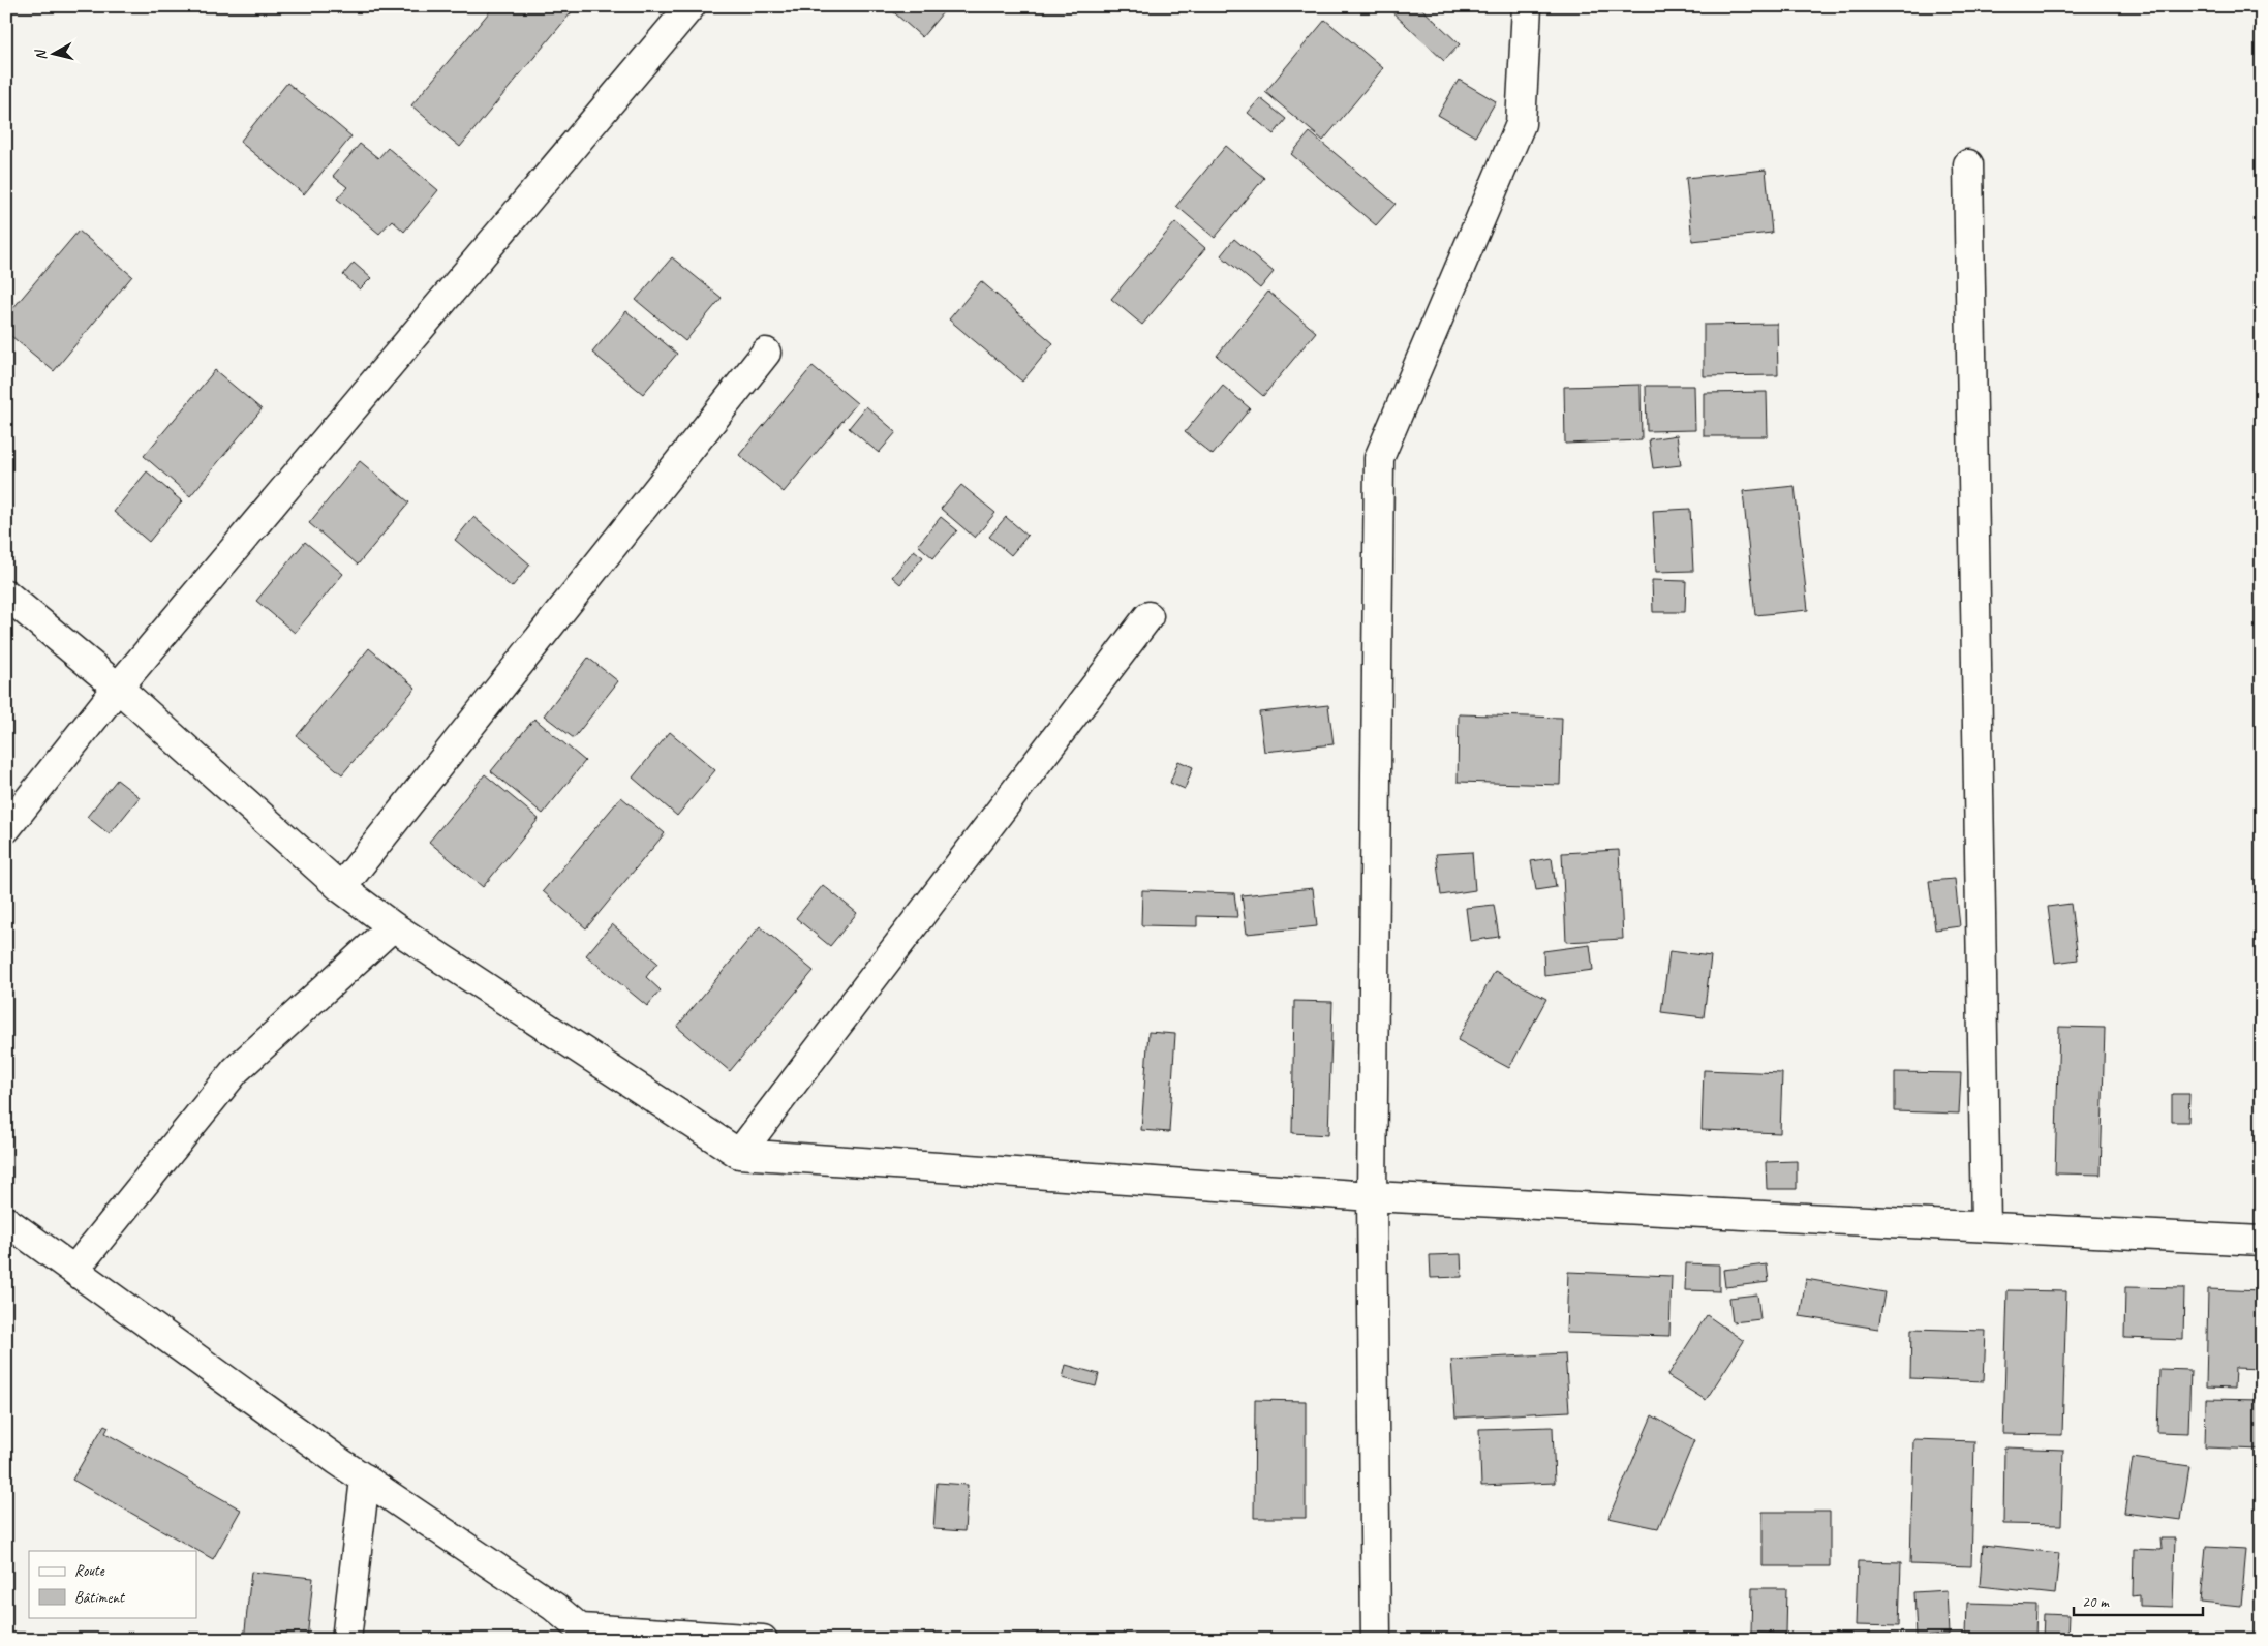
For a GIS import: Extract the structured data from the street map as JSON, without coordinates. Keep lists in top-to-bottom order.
{
  "legend": ["Route", "Bâtiment"],
  "scale_bar": "20 m",
  "north": "left"
}
